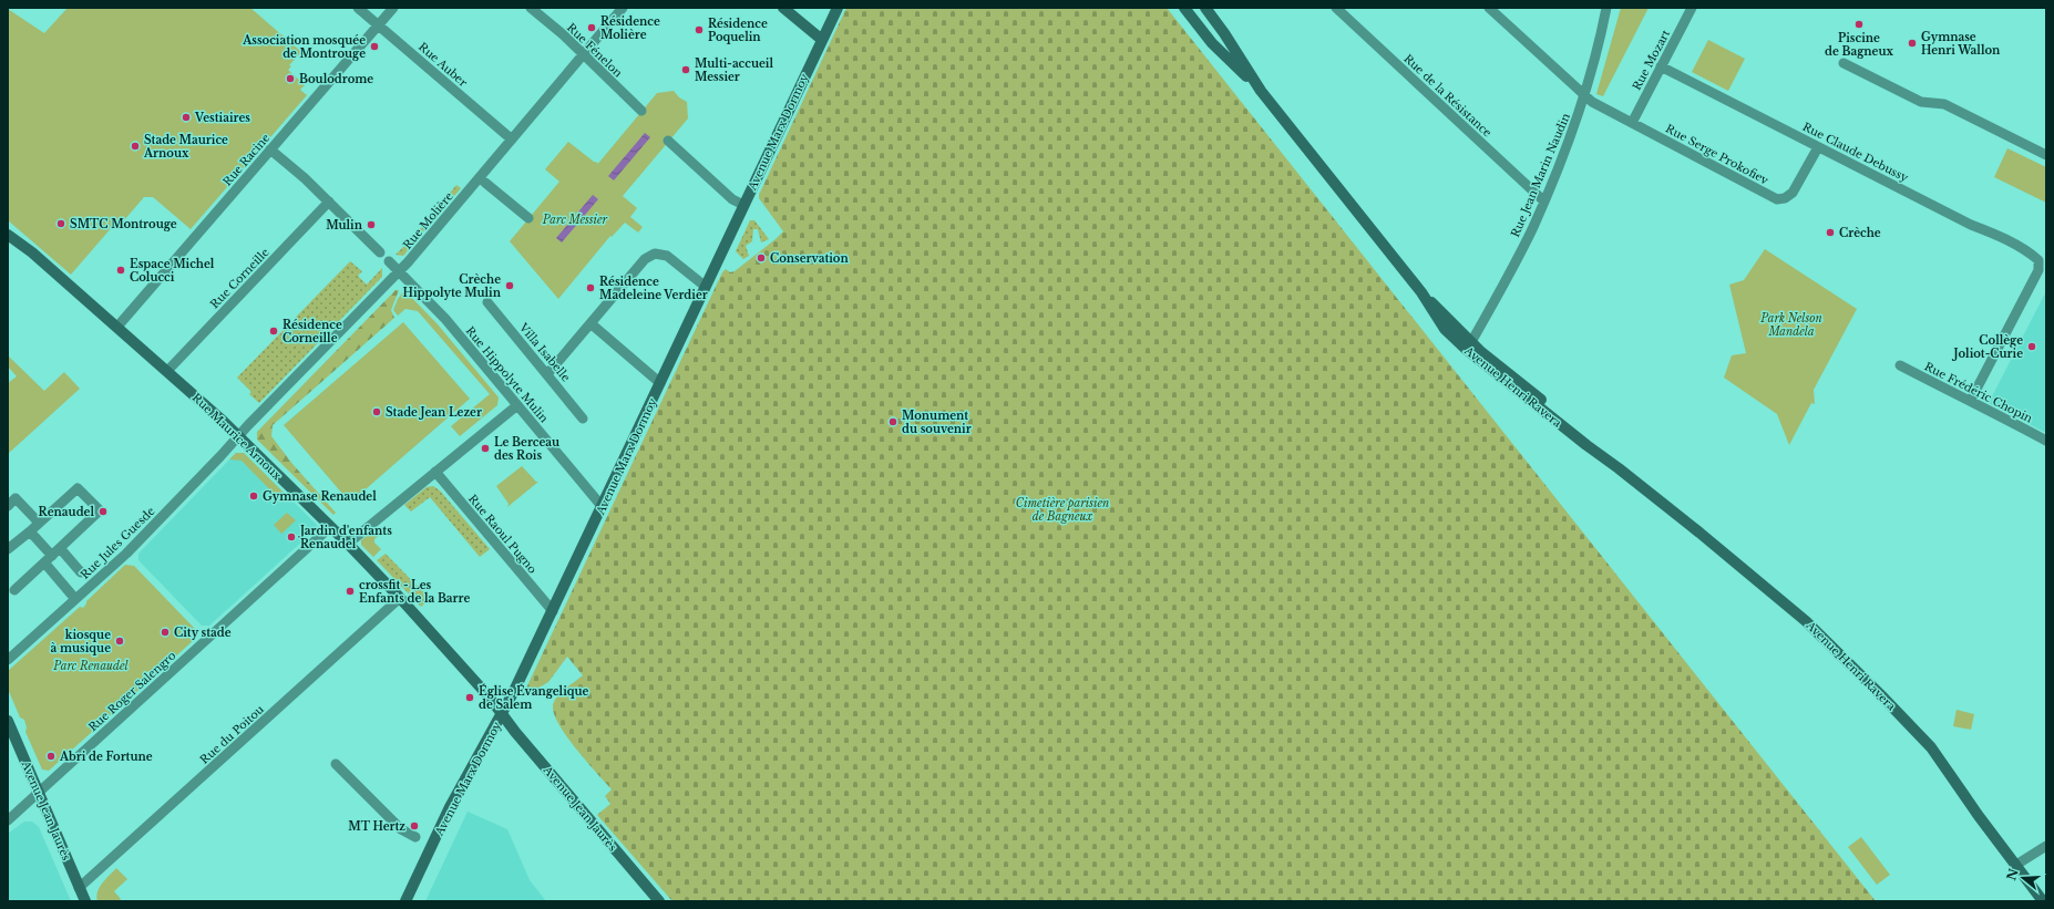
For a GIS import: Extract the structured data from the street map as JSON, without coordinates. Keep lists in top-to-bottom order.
{
  "streets": {
    "street": [
      "Rue Fénelon",
      "Rue Mozart",
      "Rue Auber",
      "Rue de la Résistance",
      "Avenue Marx Dormoy",
      "Rue Claude Debussy",
      "Rue Serge Prokofiev",
      "Rue Racine",
      "Rue Jean Marin Naudin",
      "Rue Molière",
      "Rue Corneille",
      "Villa Isabelle",
      "Rue Hippolyte Mulin",
      "Avenue Henri Ravera",
      "Rue Frédéric Chopin",
      "Rue Maurice Arnoux",
      "Rue Raoul Pugno",
      "Rue Jules Guesde",
      "Rue Roger Salengro",
      "Rue du Poitou",
      "Avenue Jean Jaurès"
    ]
  },
  "crossings": [
    ["Rue Fénelon", "Rue Molière"],
    ["Rue Mozart", "Rue Claude Debussy"],
    ["Rue Mozart", "Rue Serge Prokofiev"],
    ["Rue Auber", "Rue Racine"],
    ["Rue Auber", "Rue Molière"],
    ["Rue de la Résistance", "Rue Jean Marin Naudin"],
    ["Avenue Marx Dormoy", "Rue Hippolyte Mulin"],
    ["Avenue Marx Dormoy", "Rue Maurice Arnoux"],
    ["Avenue Marx Dormoy", "Rue Raoul Pugno"],
    ["Avenue Marx Dormoy", "Avenue Jean Jaurès"],
    ["Rue Claude Debussy", "Rue Serge Prokofiev"],
    ["Rue Claude Debussy", "Rue Frédéric Chopin"],
    ["Rue Serge Prokofiev", "Rue Jean Marin Naudin"],
    ["Rue Racine", "Rue Maurice Arnoux"],
    ["Rue Jean Marin Naudin", "Avenue Henri Ravera"],
    ["Rue Molière", "Rue Hippolyte Mulin"],
    ["Rue Molière", "Rue Maurice Arnoux"],
    ["Rue Molière", "Rue Jules Guesde"],
    ["Rue Corneille", "Rue Maurice Arnoux"],
    ["Rue Maurice Arnoux", "Rue Jules Guesde"],
    ["Rue Maurice Arnoux", "Rue Roger Salengro"],
    ["Rue Maurice Arnoux", "Rue du Poitou"],
    ["Rue Maurice Arnoux", "Avenue Jean Jaurès"],
    ["Rue Roger Salengro", "Avenue Jean Jaurès"],
    ["Rue du Poitou", "Avenue Jean Jaurès"]
  ],
  "parks": [
    "Parc Messier",
    "Park Nelson Mandela",
    "Cimetière parisien de Bagneux",
    "Parc Renaudel"
  ],
  "places": [
    "Piscine de Bagneux",
    "Résidence Molière",
    "Résidence Poquelin",
    "Gymnase Henri Wallon",
    "Association mosquée de Montrouge",
    "Multi-accueil Messier",
    "Boulodrome",
    "Vestiaires",
    "Stade Maurice Arnoux",
    "SMTC Montrouge",
    "Mulin",
    "Crèche",
    "Conservation",
    "Espace Michel Colucci",
    "Crèche Hippolyte Mulin",
    "Résidence Madeleine Verdier",
    "Résidence Corneille",
    "Collège Joliot-Curie",
    "Stade Jean Lezer",
    "Monument du souvenir",
    "Le Berceau des Rois",
    "Gymnase Renaudel",
    "Renaudel",
    "Jardin d'enfants Renaudel",
    "crossfit - Les Enfants de la Barre",
    "City stade",
    "kiosque à musique",
    "Église Évangelique de Salem",
    "Abri de Fortune",
    "MT Hertz"
  ],
  "north": "left"
}
